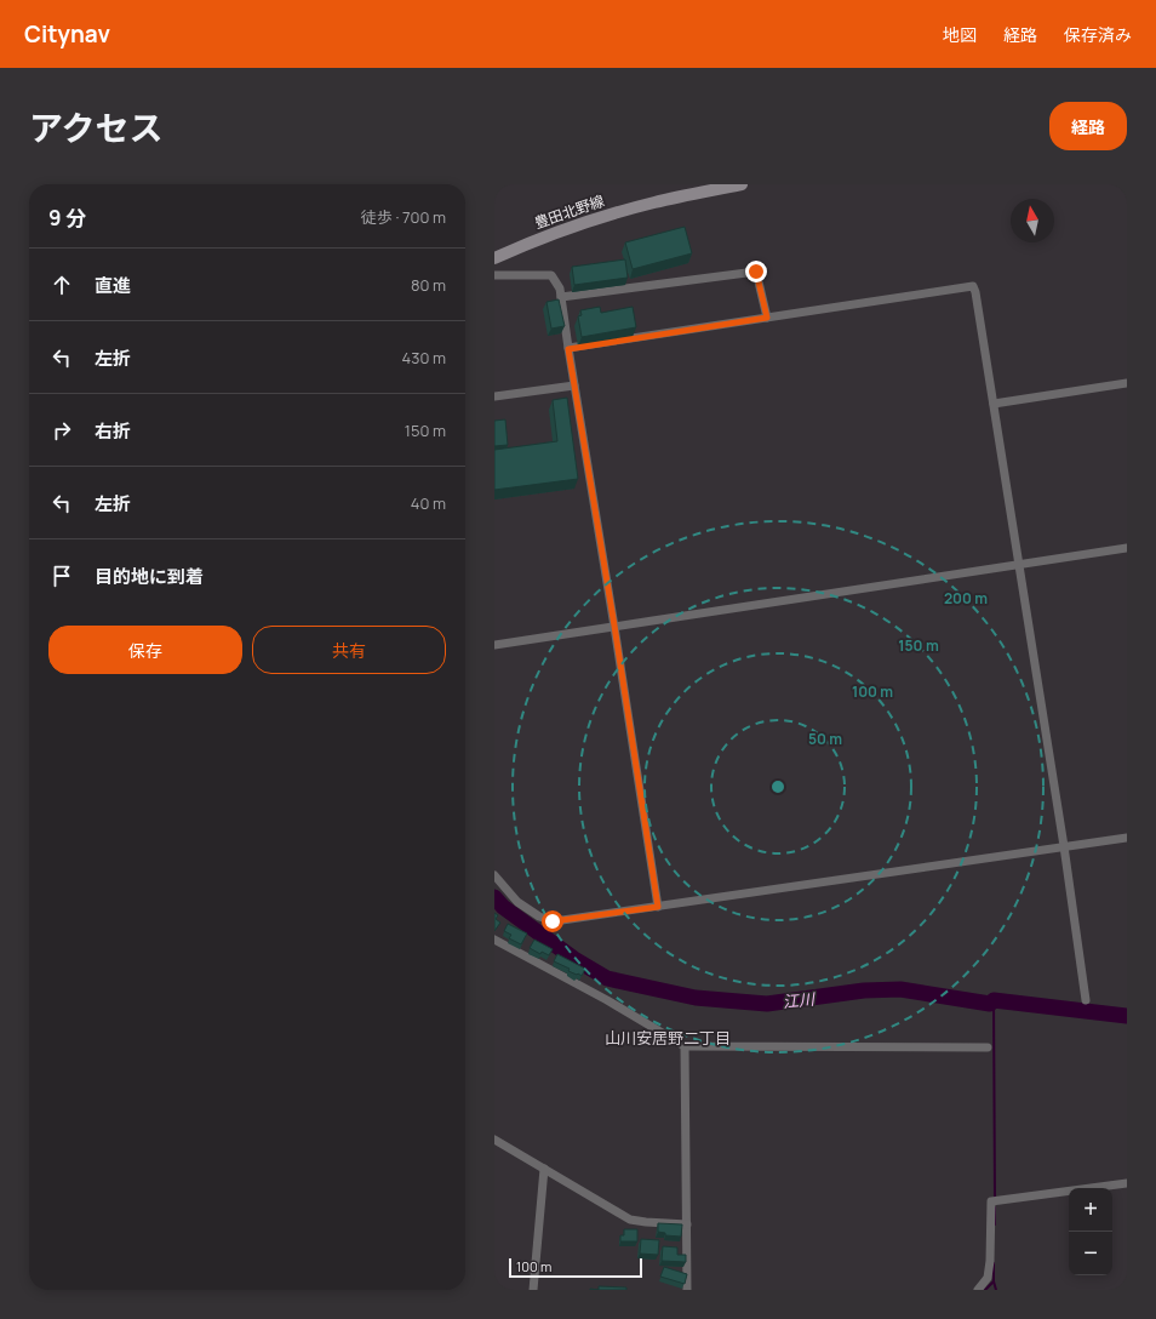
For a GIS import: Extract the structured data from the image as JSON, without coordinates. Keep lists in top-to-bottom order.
{
  "streets": {
    "main road": ["豊田北野線"]
  },
  "districts": ["山川安居野二丁目"],
  "water": ["江川"],
  "scale_bar": "100 m",
  "north": "top",
  "page": {
    "header": "Citynav",
    "nav": ["地図", "経路", "保存済み"],
    "title": "アクセス",
    "buttons": [
      "経路",
      ["保存", "共有"]
    ],
    "heading": ["9 分", "徒歩 · 700 m"],
    "list": [
      ["直進", "80 m"],
      ["左折", "430 m"],
      ["右折", "150 m"],
      ["左折", "40 m"],
      "目的地に到着"
    ],
    "map_buttons": ["+", "−"],
    "scale": "100 m"
  },
  "rings": [
    "200 m",
    "150 m",
    "100 m",
    "50 m"
  ]
}
